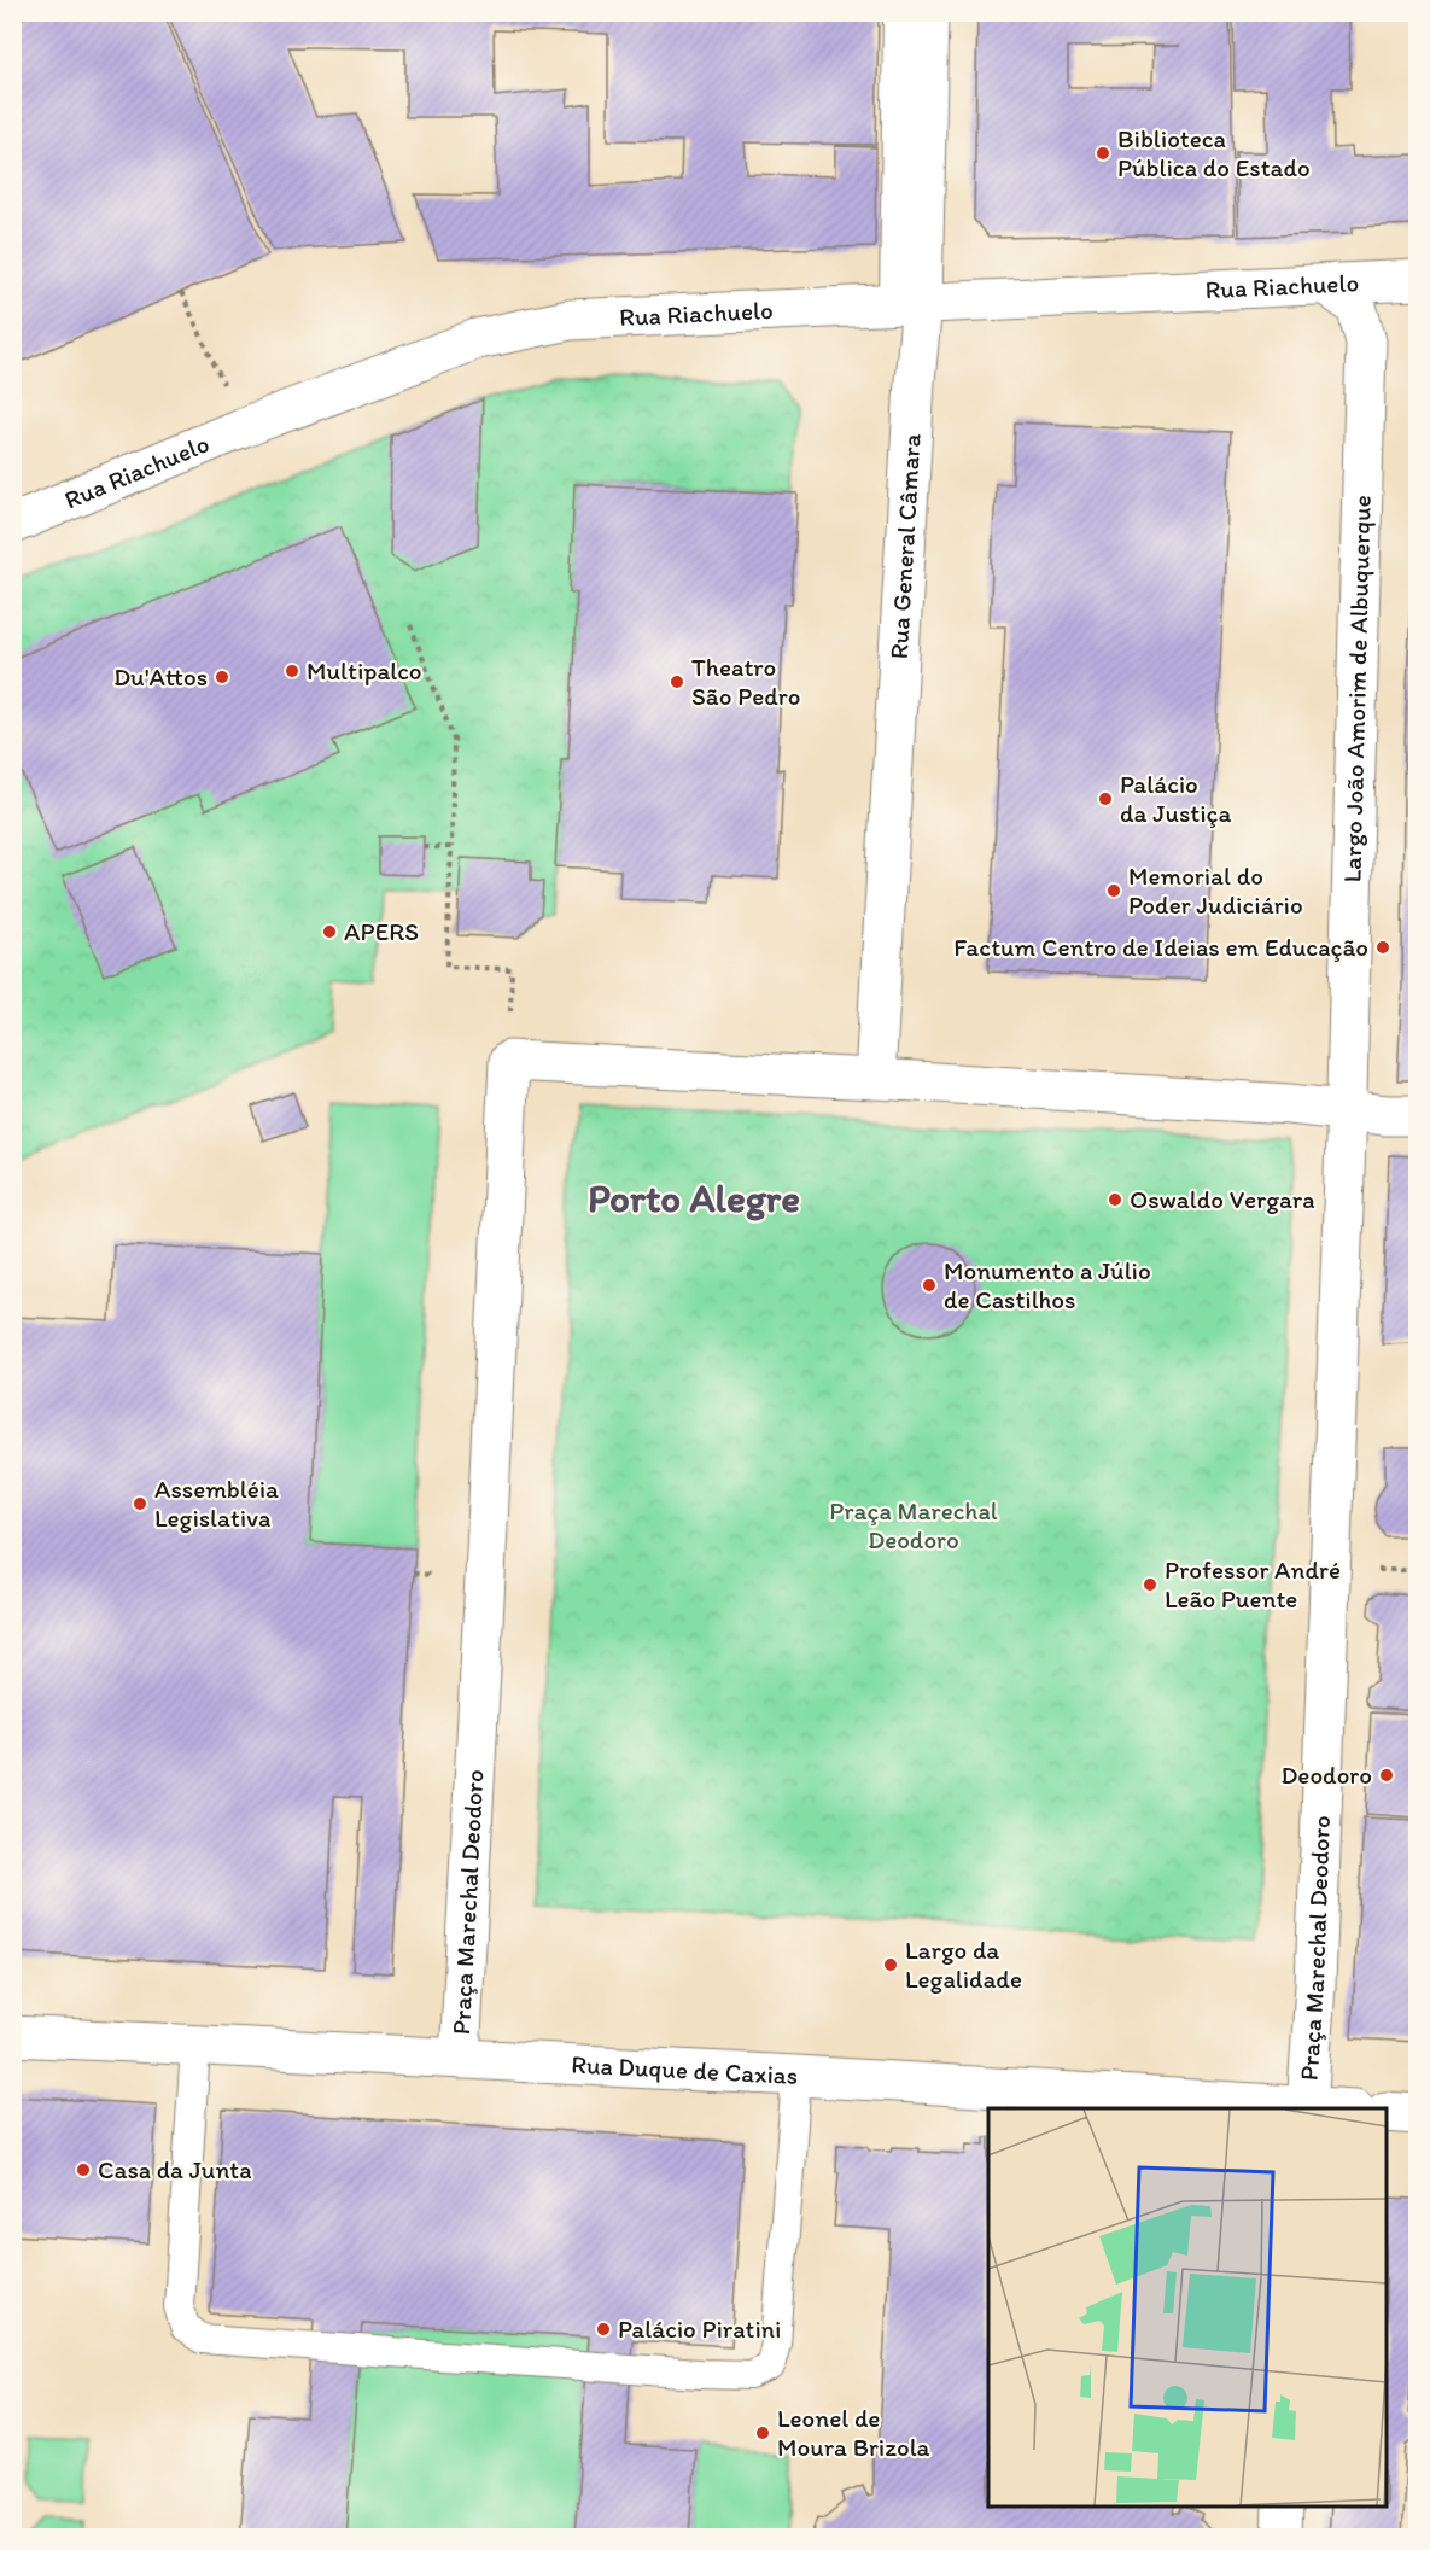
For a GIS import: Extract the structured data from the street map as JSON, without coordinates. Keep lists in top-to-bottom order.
{
  "streets": {
    "street": [
      "Rua Riachuelo",
      "Rua General Câmara",
      "Largo João Amorim de Albuquerque",
      "Praça Marechal Deodoro",
      "Rua Duque de Caxias"
    ]
  },
  "crossings": [
    ["Rua Riachuelo", "Rua General Câmara"],
    ["Rua Riachuelo", "Largo João Amorim de Albuquerque"],
    ["Largo João Amorim de Albuquerque", "Praça Marechal Deodoro"],
    ["Praça Marechal Deodoro", "Rua Duque de Caxias"]
  ],
  "districts": ["Porto Alegre"],
  "parks": ["Praça Marechal Deodoro"],
  "places": [
    "Biblioteca Pública do Estado",
    "Multipalco",
    "Du'Attos",
    "Theatro São Pedro",
    "Palácio da Justiça",
    "Memorial do Poder Judiciário",
    "APERS",
    "Factum Centro de Ideias em Educação",
    "Oswaldo Vergara",
    "Monumento a Júlio de Castilhos",
    "Assembléia Legislativa",
    "Professor André Leão Puente",
    "Deodoro",
    "Largo da Legalidade",
    "Casa da Junta",
    "Palácio Piratini",
    "Leonel de Moura Brizola"
  ]
}
